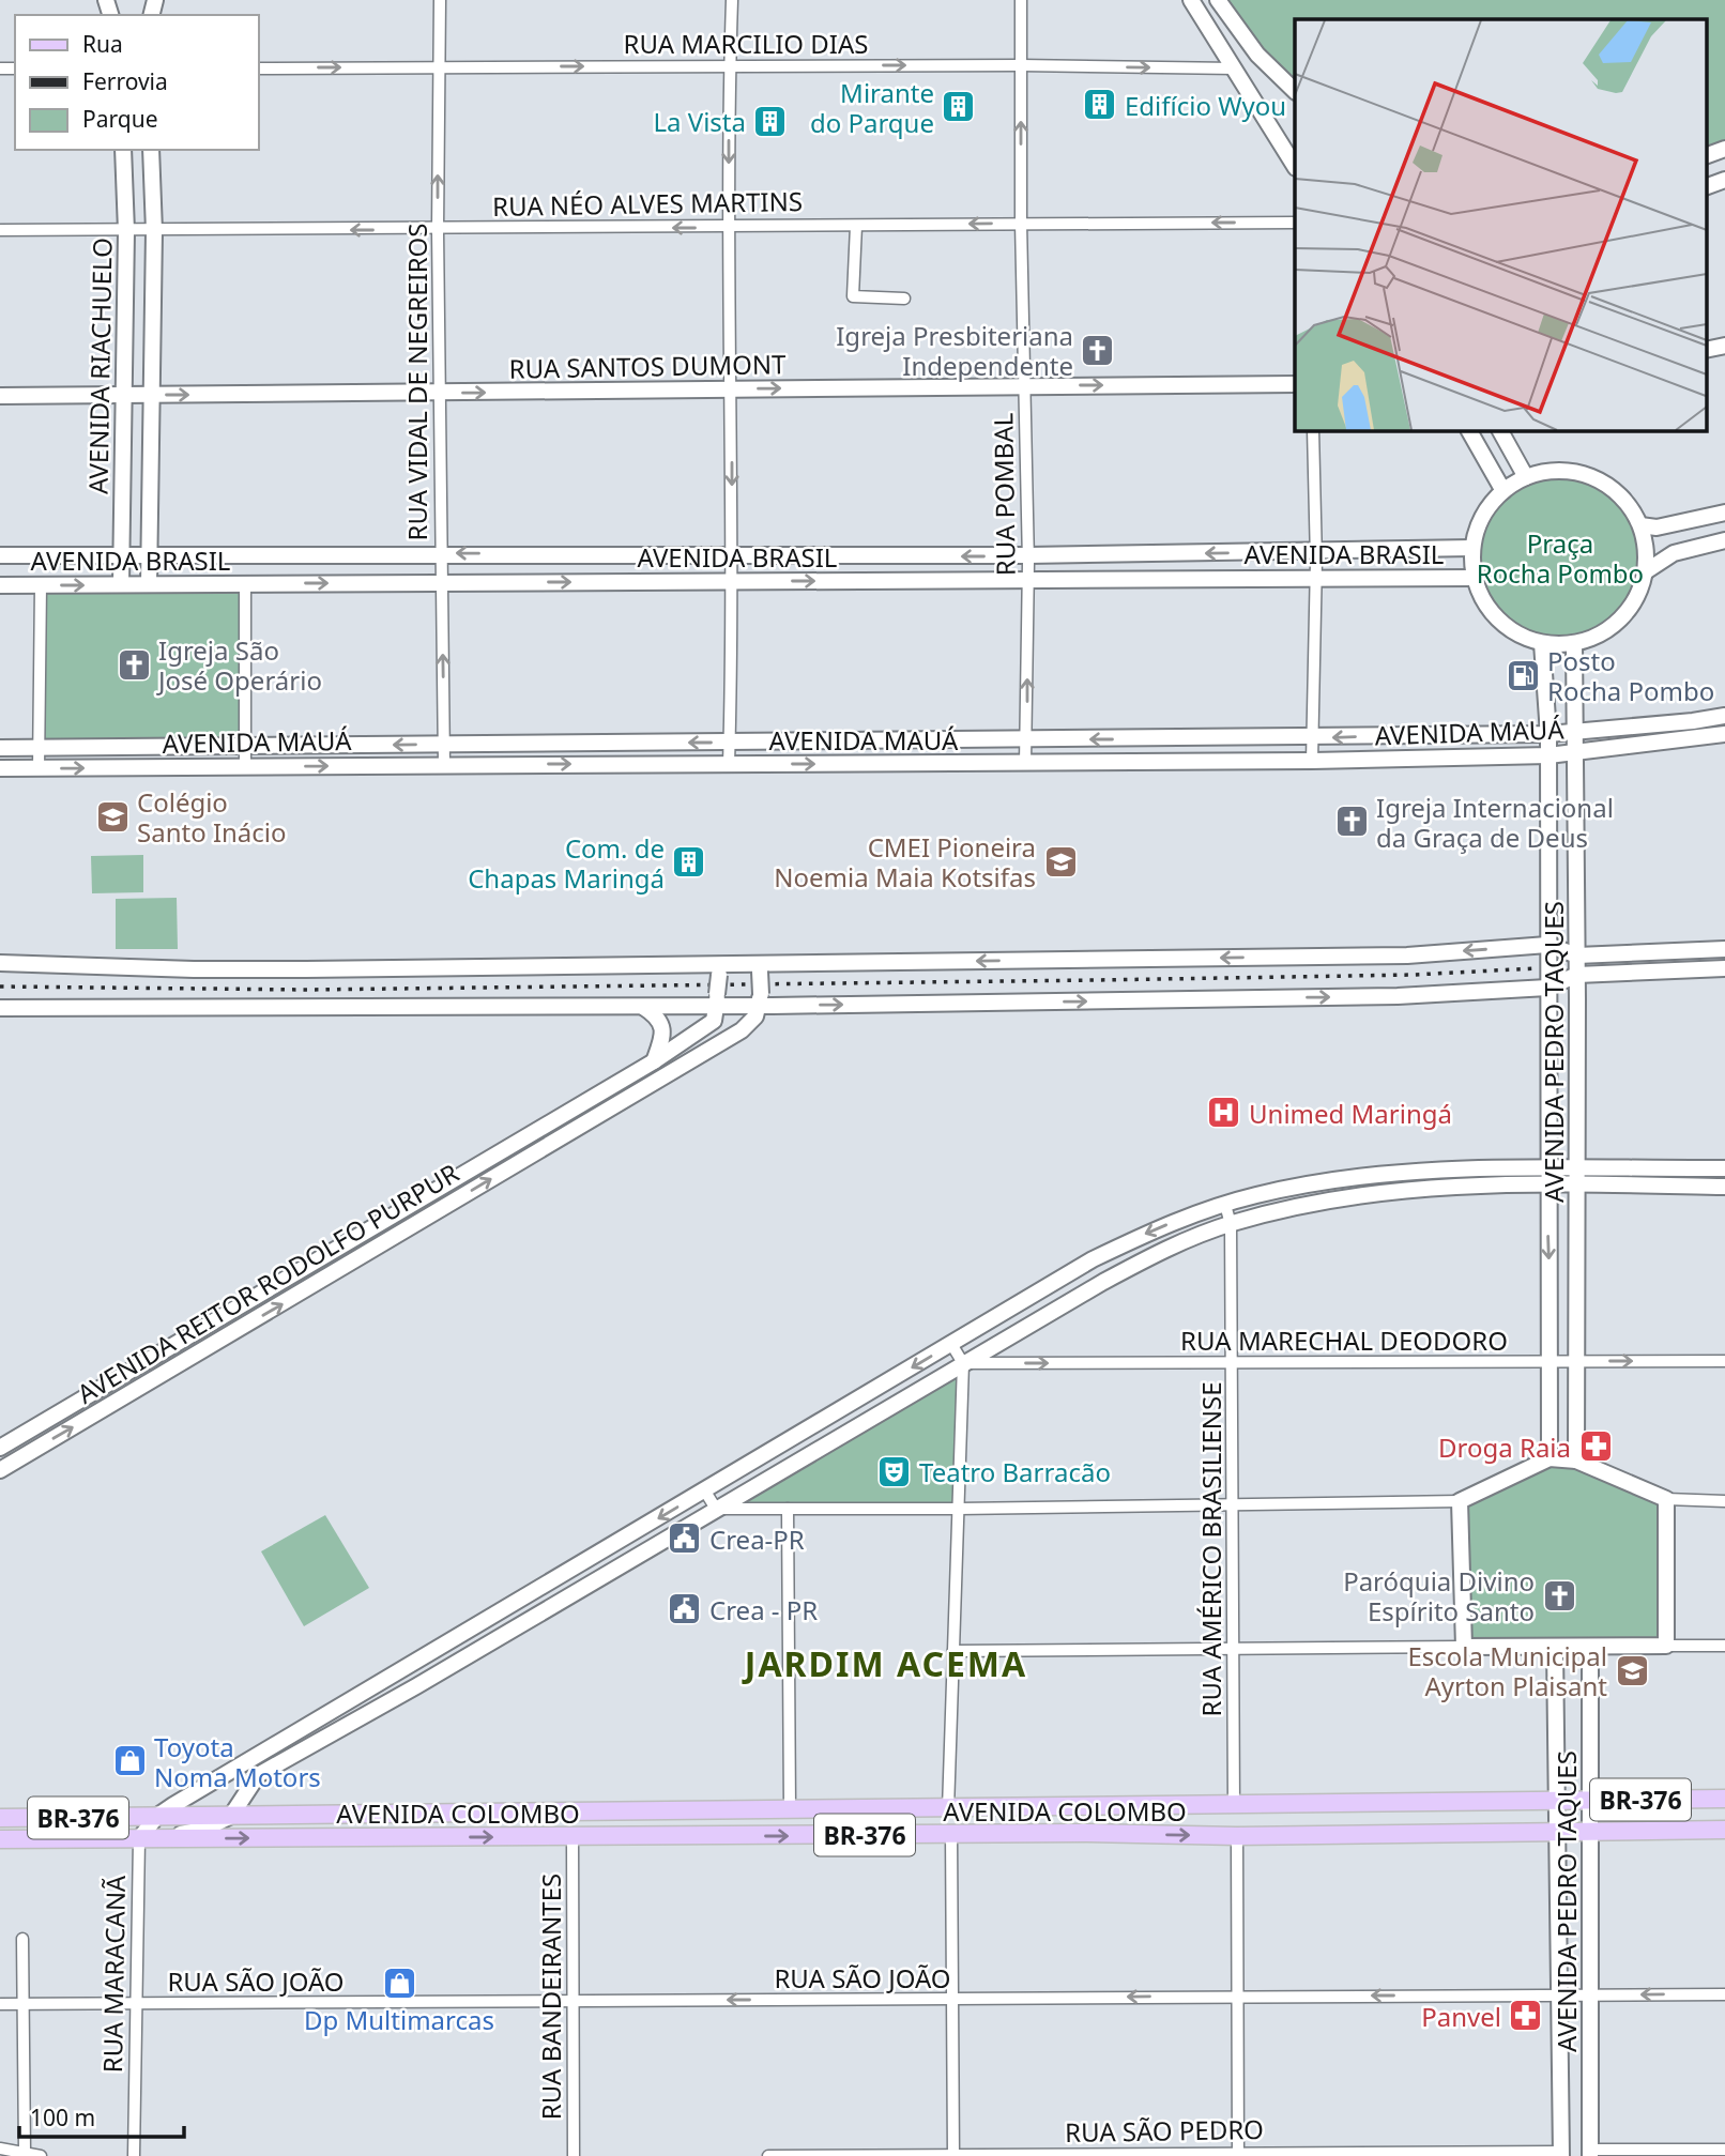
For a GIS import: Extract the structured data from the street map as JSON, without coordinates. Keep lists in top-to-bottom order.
{
  "streets": {
    "main road": [
      "AVENIDA RIACHUELO",
      "RUA SANTOS DUMONT",
      "AVENIDA BRASIL",
      "AVENIDA MAUÁ",
      "AVENIDA PEDRO TAQUES",
      "AVENIDA REITOR RODOLFO PURPUR",
      "BR-376",
      "AVENIDA COLOMBO"
    ],
    "street": [
      "RUA MARCILIO DIAS",
      "RUA NÉO ALVES MARTINS",
      "RUA VIDAL DE NEGREIROS",
      "RUA POMBAL",
      "RUA MARECHAL DEODORO",
      "RUA AMÉRICO BRASILIENSE",
      "RUA MARACANÃ",
      "RUA SÃO JOÃO",
      "RUA BANDEIRANTES",
      "RUA SÃO PEDRO"
    ]
  },
  "crossings": [
    ["RUA MARCILIO DIAS", "RUA VIDAL DE NEGREIROS"],
    ["RUA MARCILIO DIAS", "RUA POMBAL"],
    ["RUA NÉO ALVES MARTINS", "AVENIDA RIACHUELO"],
    ["RUA NÉO ALVES MARTINS", "RUA VIDAL DE NEGREIROS"],
    ["RUA NÉO ALVES MARTINS", "RUA POMBAL"],
    ["AVENIDA RIACHUELO", "RUA SANTOS DUMONT"],
    ["AVENIDA RIACHUELO", "AVENIDA BRASIL"],
    ["RUA SANTOS DUMONT", "RUA VIDAL DE NEGREIROS"],
    ["RUA SANTOS DUMONT", "RUA POMBAL"],
    ["RUA VIDAL DE NEGREIROS", "AVENIDA BRASIL"],
    ["RUA VIDAL DE NEGREIROS", "AVENIDA MAUÁ"],
    ["RUA POMBAL", "AVENIDA BRASIL"],
    ["RUA POMBAL", "AVENIDA MAUÁ"],
    ["AVENIDA BRASIL", "AVENIDA PEDRO TAQUES"],
    ["AVENIDA MAUÁ", "AVENIDA PEDRO TAQUES"],
    ["AVENIDA PEDRO TAQUES", "RUA MARECHAL DEODORO"],
    ["AVENIDA PEDRO TAQUES", "AVENIDA COLOMBO"],
    ["AVENIDA PEDRO TAQUES", "RUA SÃO JOÃO"],
    ["AVENIDA PEDRO TAQUES", "RUA SÃO PEDRO"],
    ["RUA MARECHAL DEODORO", "RUA AMÉRICO BRASILIENSE"],
    ["RUA AMÉRICO BRASILIENSE", "AVENIDA COLOMBO"],
    ["AVENIDA COLOMBO", "RUA MARACANÃ"],
    ["AVENIDA COLOMBO", "RUA BANDEIRANTES"],
    ["RUA MARACANÃ", "RUA SÃO JOÃO"],
    ["RUA SÃO JOÃO", "RUA BANDEIRANTES"]
  ],
  "one_way": [
    "RUA MARCILIO DIAS",
    "RUA NÉO ALVES MARTINS",
    "RUA SANTOS DUMONT",
    "RUA VIDAL DE NEGREIROS",
    "RUA POMBAL",
    "RUA MARECHAL DEODORO",
    "RUA SÃO JOÃO"
  ],
  "districts": ["JARDIM ACEMA"],
  "parks": ["Praça Rocha Pombo"],
  "places": {
    "building": [
      "Edifício Wyou",
      "Mirante do Parque",
      "La Vista",
      "Com. de Chapas Maringá"
    ],
    "church": [
      "Igreja Presbiteriana Independente",
      "Igreja São José Operário",
      "Igreja Internacional da Graça de Deus",
      "Paróquia Divino Espírito Santo"
    ],
    "fuel station": ["Posto Rocha Pombo"],
    "school or university": ["Colégio Santo Inácio", "CMEI Pioneira Noemia Maia Kotsifas", "Escola Municipal Ayrton Plaisant"],
    "hospital": ["Unimed Maringá"],
    "pharmacy": ["Droga Raia", "Panvel"],
    "theatre": ["Teatro Barracão"],
    "public building": ["Crea-PR", "Crea - PR"],
    "shop": ["Toyota Noma Motors", "Dp Multimarcas"]
  },
  "legend": ["Rua", "Ferrovia", "Parque"],
  "scale_bar": "100 m"
}
